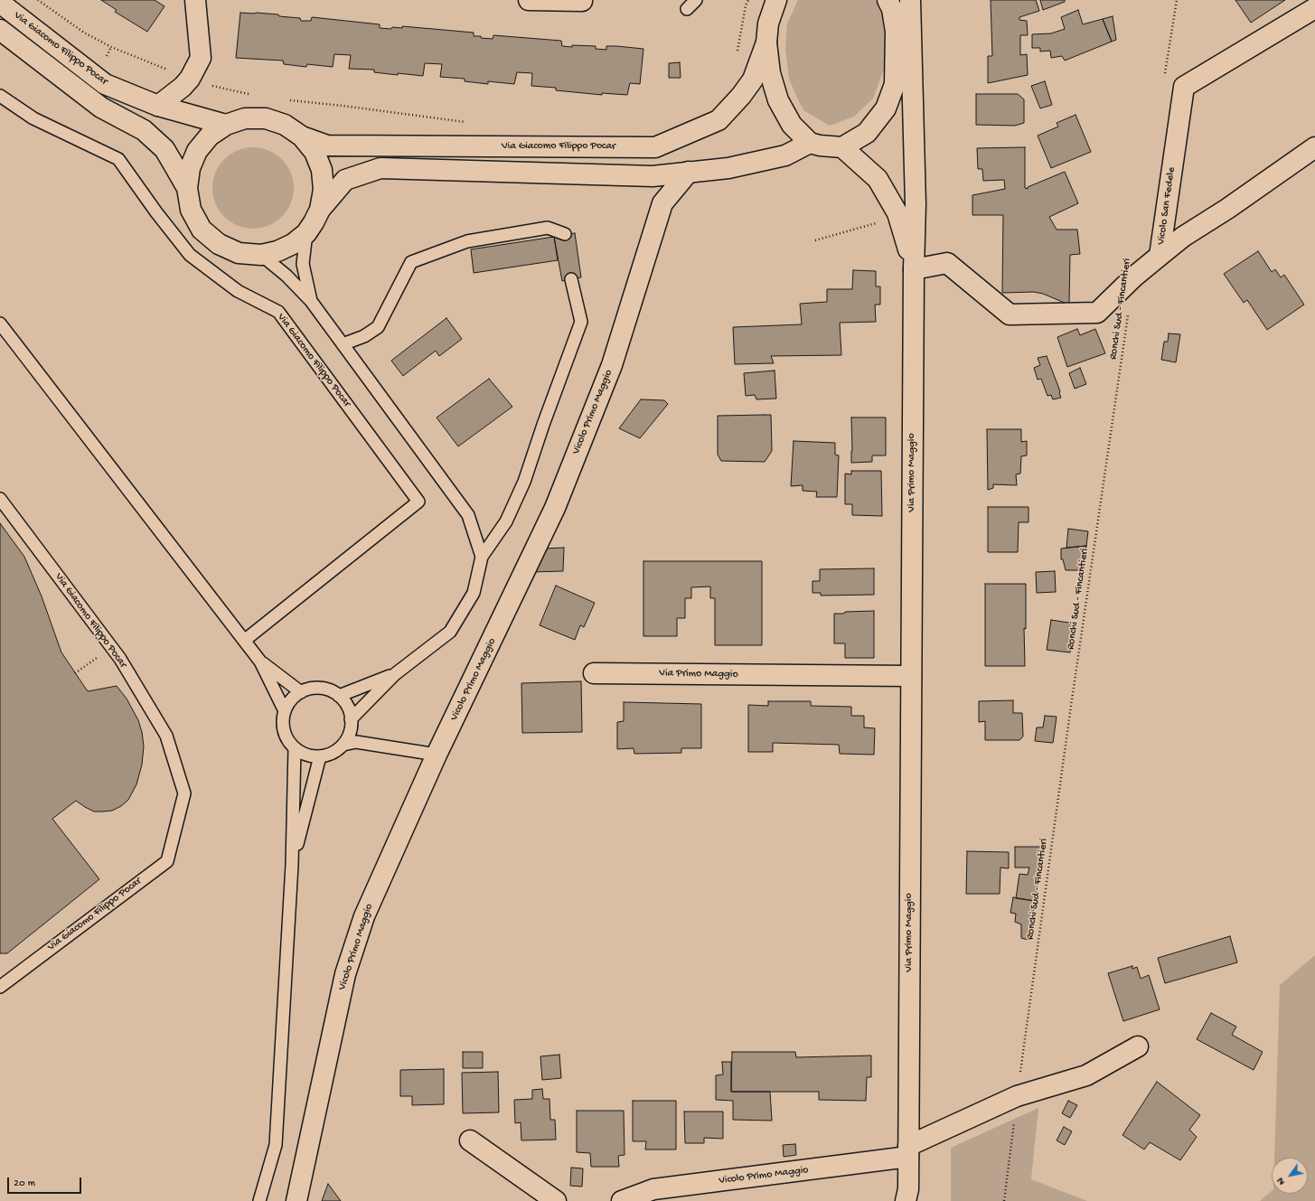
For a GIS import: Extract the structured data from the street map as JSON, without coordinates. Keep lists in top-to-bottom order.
{
  "streets": {
    "main road": [
      "Via Giacomo Filippo Pocar",
      "Vicolo San Fedele",
      "Vicolo Primo Maggio",
      "Via Primo Maggio"
    ],
    "path": ["Ronchi Sud - Fincantieri"]
  },
  "crossings": [
    ["Via Giacomo Filippo Pocar", "Vicolo Primo Maggio"],
    ["Vicolo San Fedele", "Via Primo Maggio"],
    ["Ronchi Sud - Fincantieri", "Vicolo Primo Maggio"],
    ["Vicolo Primo Maggio", "Via Primo Maggio"]
  ],
  "scale_bar": "20 m",
  "north": "bottom left"
}
